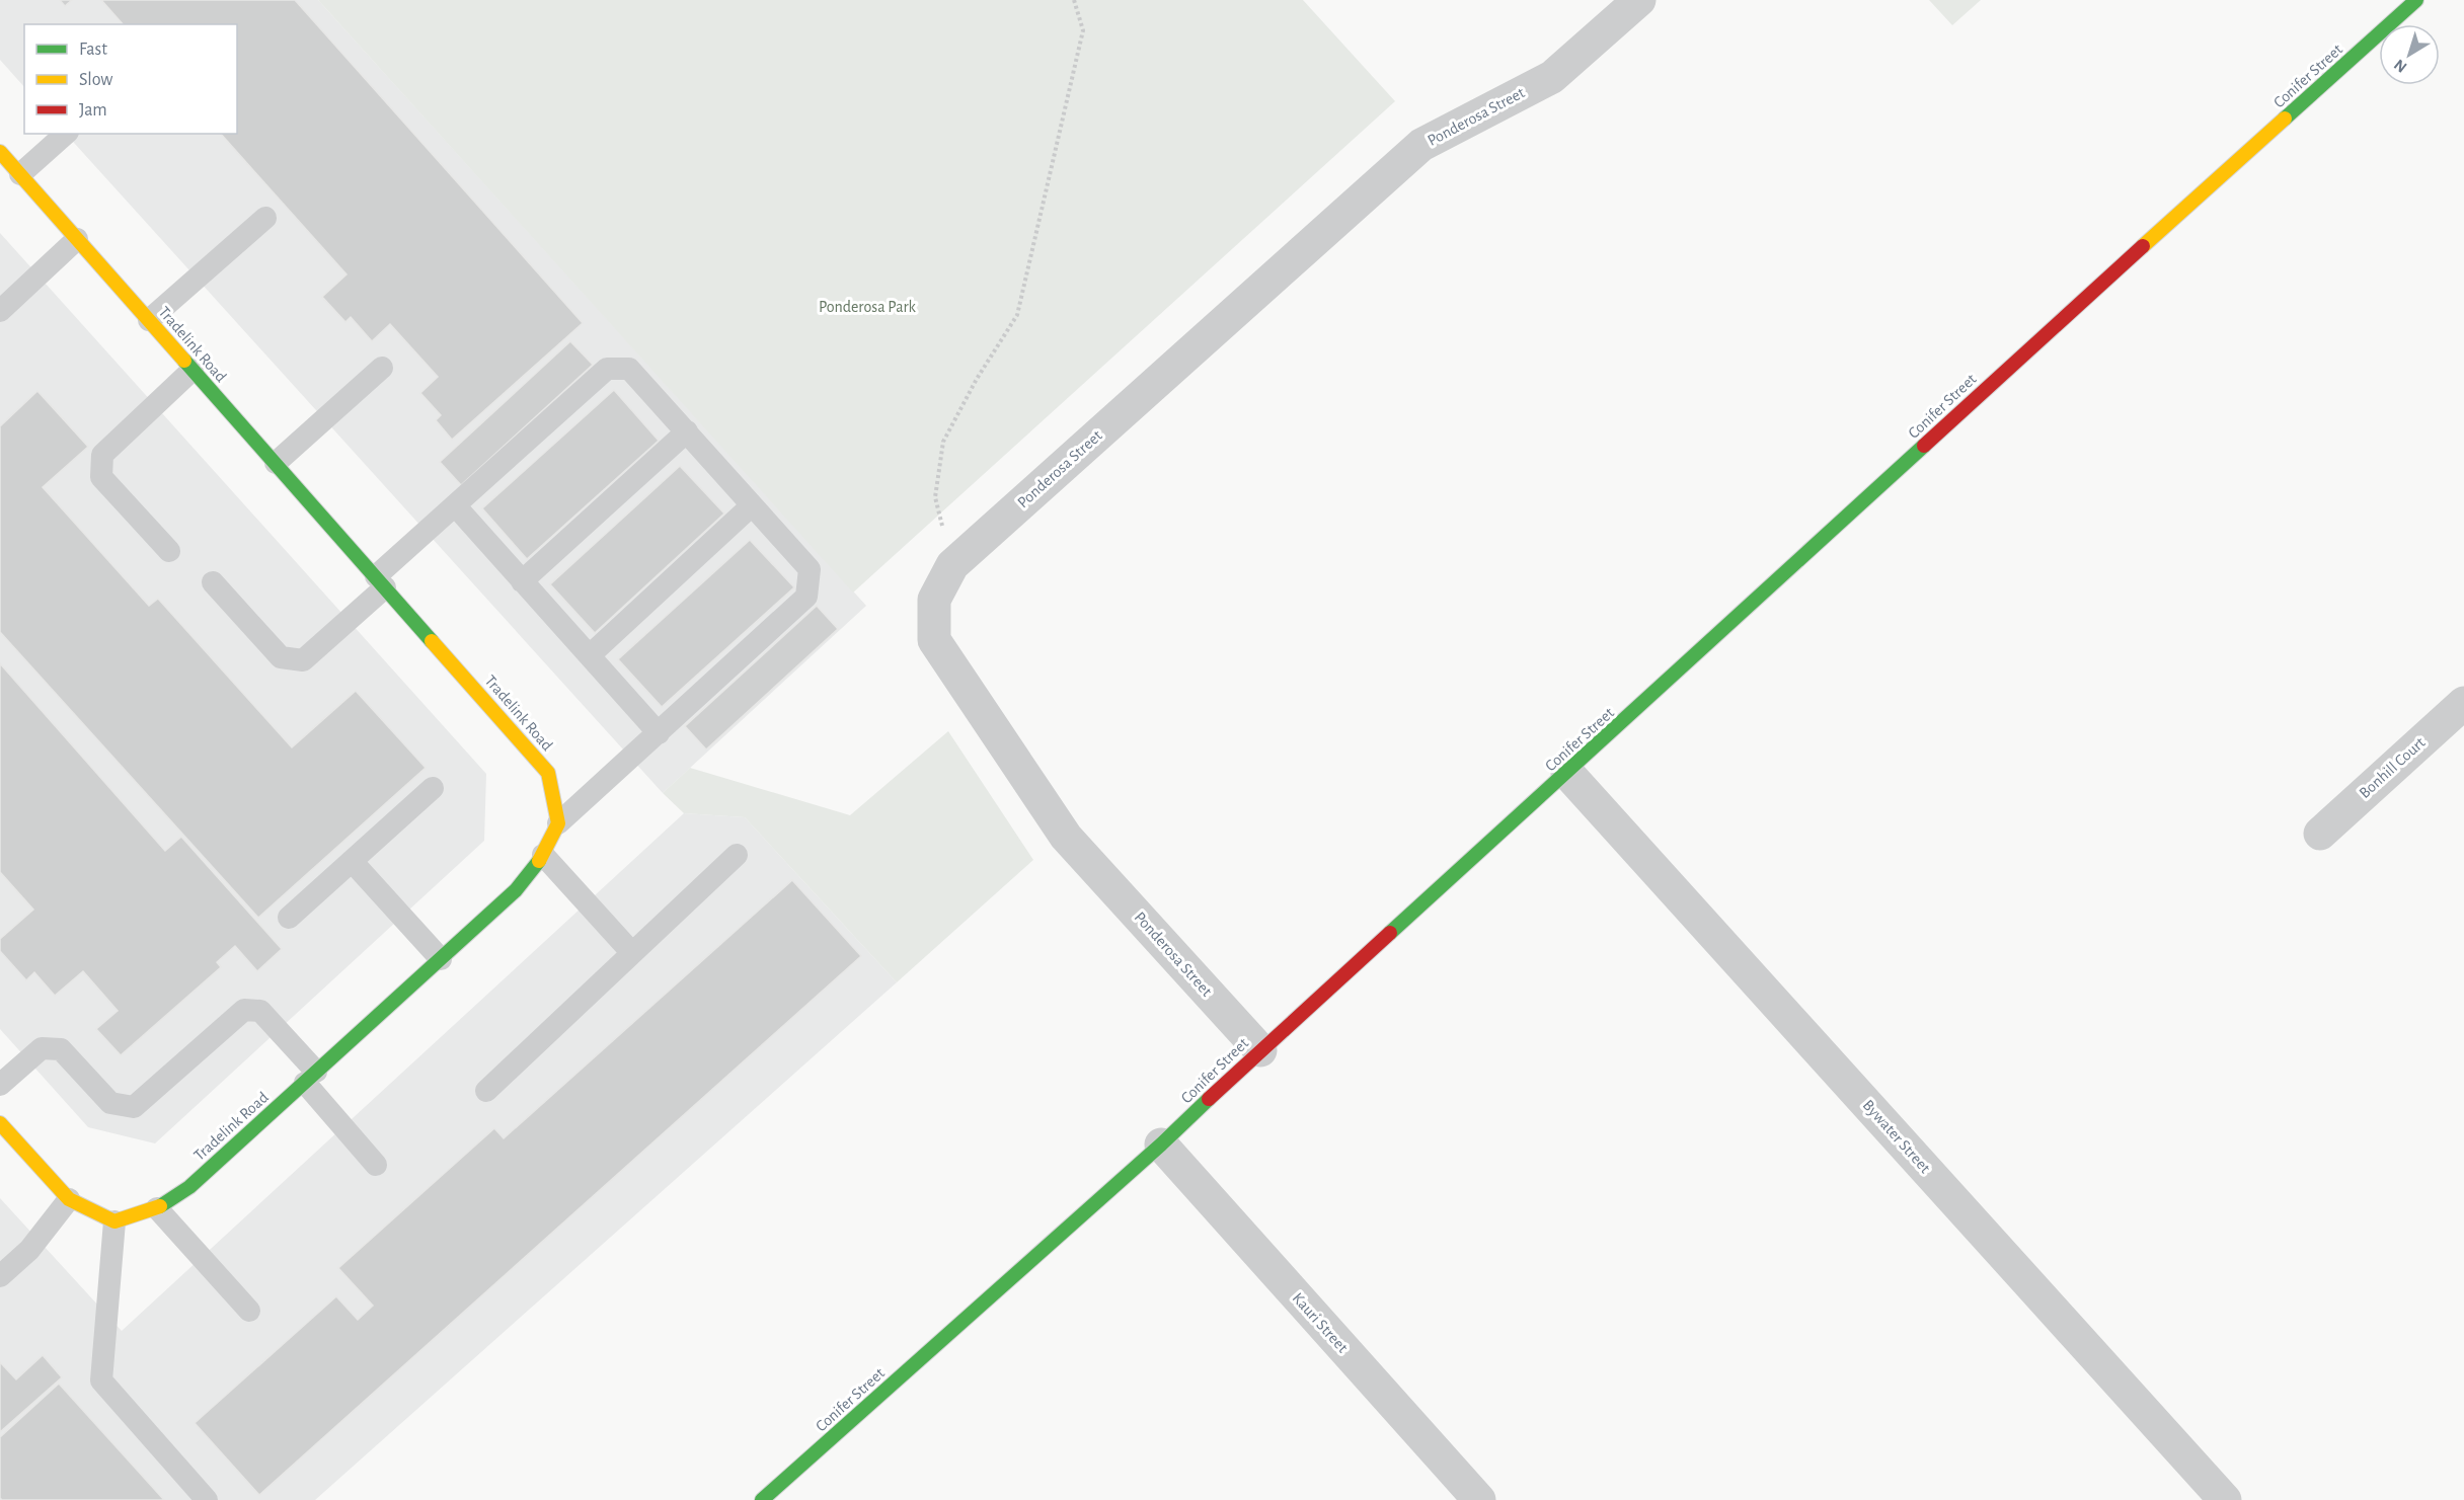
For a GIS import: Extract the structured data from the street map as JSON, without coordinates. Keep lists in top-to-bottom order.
{
  "streets": {
    "street": [
      "Conifer Street",
      "Ponderosa Street",
      "Tradelink Road",
      "Bonhill Court",
      "Bywater Street",
      "Kauri Street"
    ]
  },
  "crossings": [
    ["Conifer Street", "Ponderosa Street"],
    ["Conifer Street", "Bywater Street"],
    ["Conifer Street", "Kauri Street"]
  ],
  "parks": ["Ponderosa Park"],
  "legend": ["Fast", "Slow", "Jam"],
  "north": "bottom left"
}
